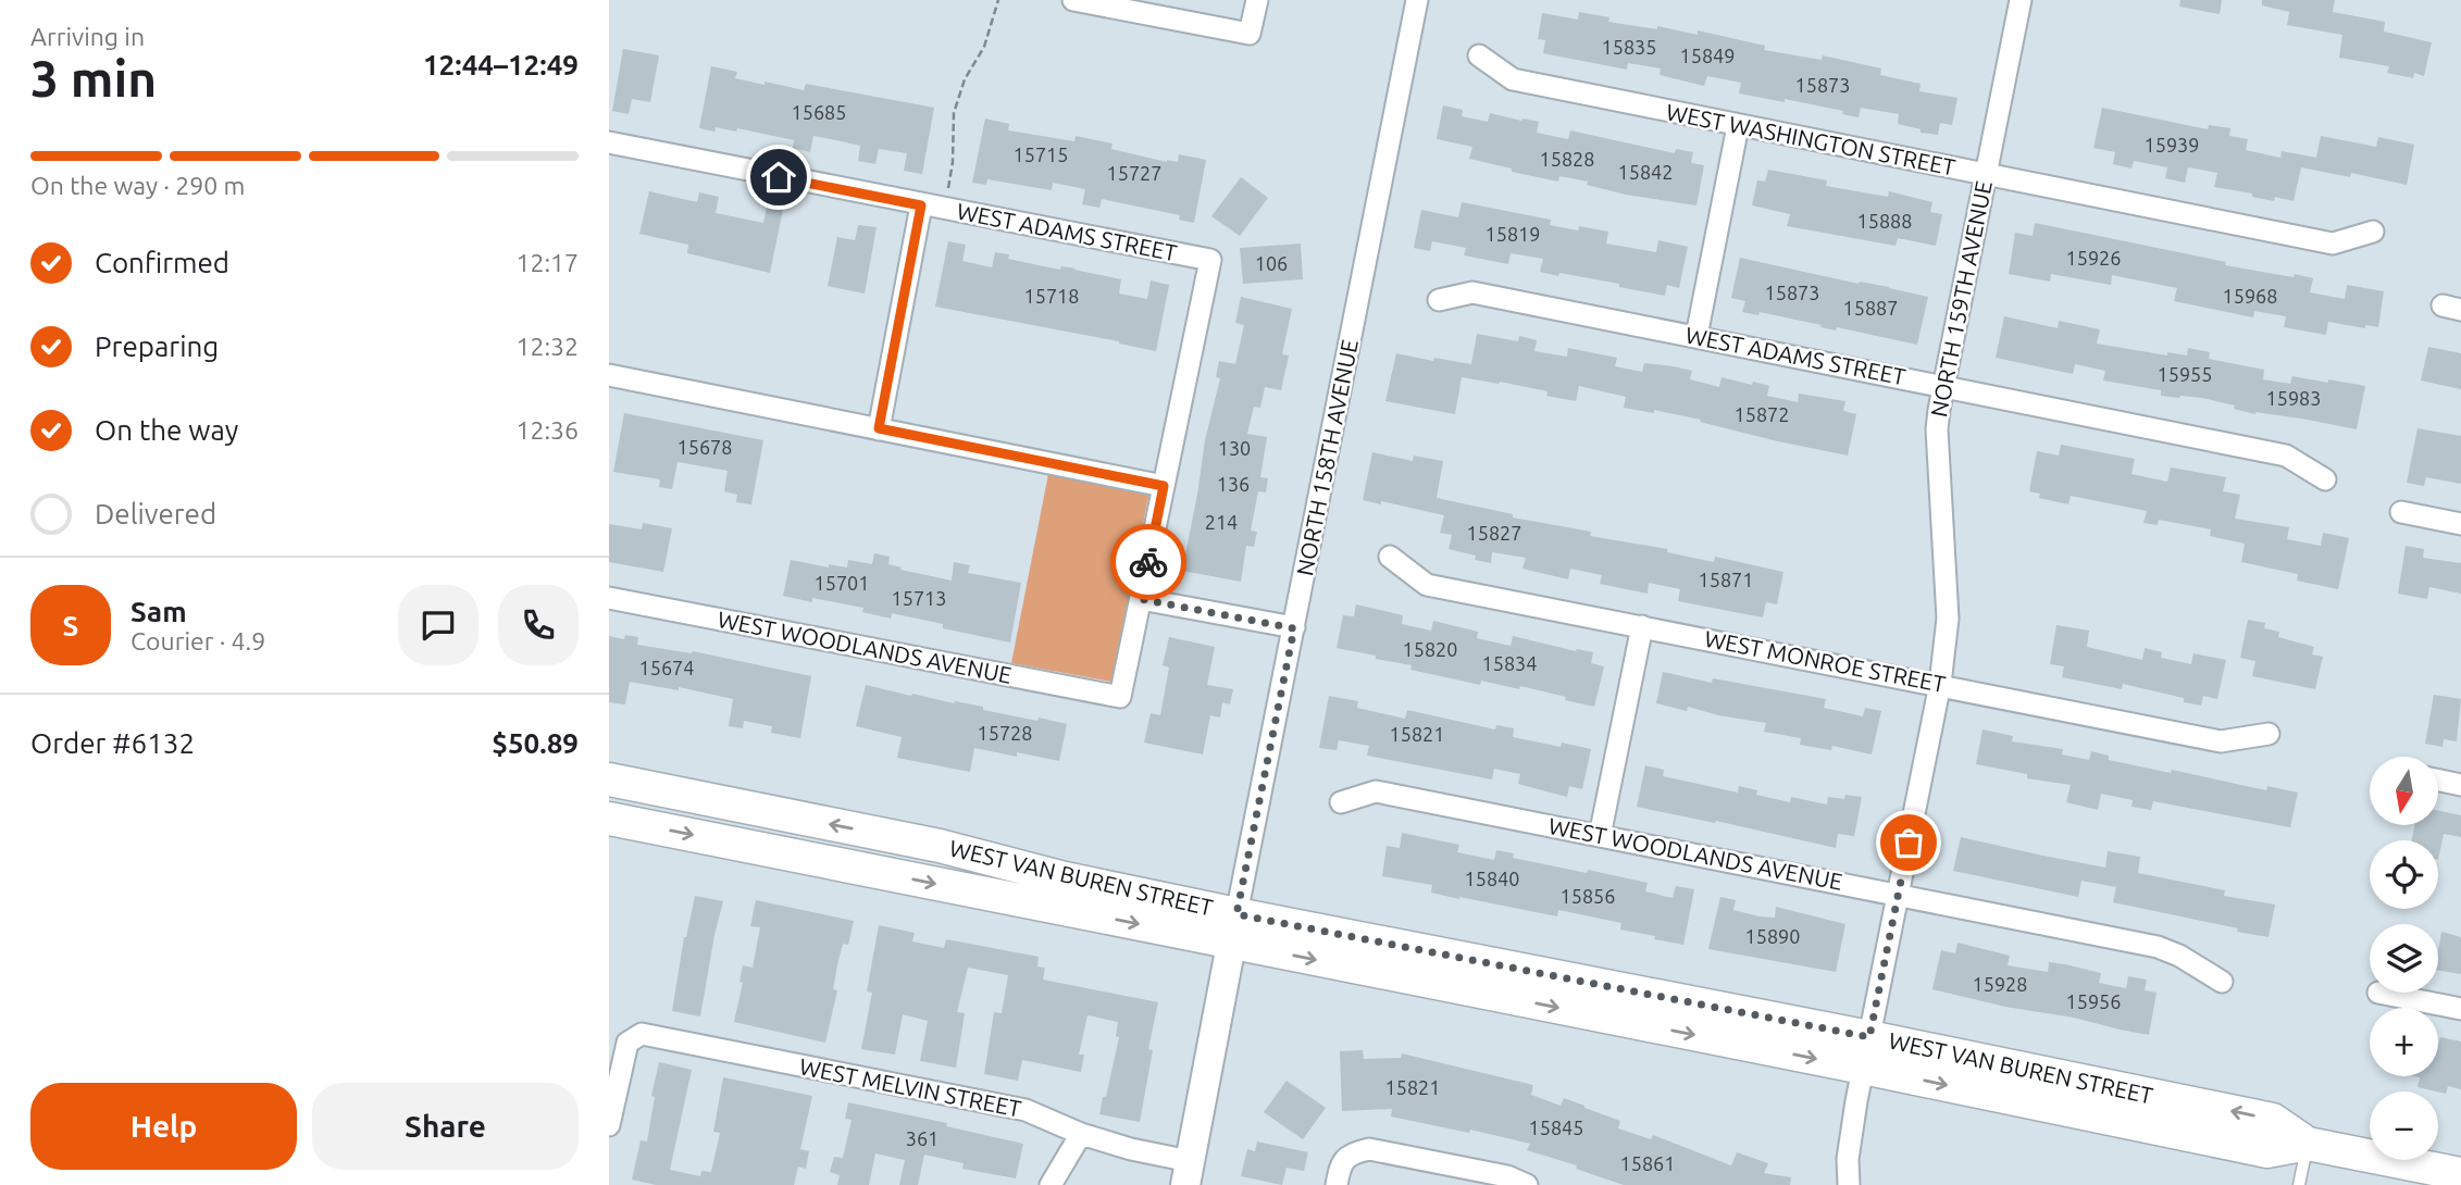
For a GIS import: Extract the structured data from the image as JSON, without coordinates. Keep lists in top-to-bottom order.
{
  "streets": {
    "main road": ["WEST VAN BUREN STREET"],
    "street": [
      "WEST WASHINGTON STREET",
      "WEST ADAMS STREET",
      "NORTH 159TH AVENUE",
      "NORTH 158TH AVENUE",
      "WEST WOODLANDS AVENUE",
      "WEST MONROE STREET",
      "WEST MELVIN STREET"
    ]
  },
  "crossings": [
    ["WEST WASHINGTON STREET", "NORTH 159TH AVENUE"],
    ["WEST ADAMS STREET", "NORTH 159TH AVENUE"],
    ["NORTH 159TH AVENUE", "WEST WOODLANDS AVENUE"],
    ["NORTH 159TH AVENUE", "WEST MONROE STREET"],
    ["NORTH 159TH AVENUE", "WEST VAN BUREN STREET"],
    ["NORTH 158TH AVENUE", "WEST VAN BUREN STREET"],
    ["NORTH 158TH AVENUE", "WEST MELVIN STREET"]
  ],
  "house_numbers": [
    "15835",
    "15849",
    "15873",
    "15685",
    "15939",
    "15715",
    "15828",
    "15842",
    "15727",
    "15888",
    "15819",
    "15926",
    "106",
    "15873",
    "15718",
    "15968",
    "15887",
    "15955",
    "15983",
    "15872",
    "15678",
    "130",
    "136",
    "214",
    "15827",
    "15871",
    "15701",
    "15713",
    "15820",
    "15834",
    "15674",
    "15728",
    "15821",
    "15840",
    "15856",
    "15890",
    "15928",
    "15956",
    "15821",
    "15845",
    "361",
    "15861"
  ],
  "north": "bottom",
  "page": {
    "heading": ["3 min", "Arriving in", "12:44–12:49"],
    "panel": [
      "Sam",
      "Courier · 4.9",
      "Order #6132",
      "$50.89"
    ],
    "bar": "On the way · 290 m",
    "list": [
      ["Confirmed", "12:17"],
      ["Preparing", "12:32"],
      ["On the way", "12:36"],
      "Delivered"
    ],
    "round": "S",
    "map_buttons": ["+", "−"],
    "buttons": ["Help", "Share"]
  }
}
